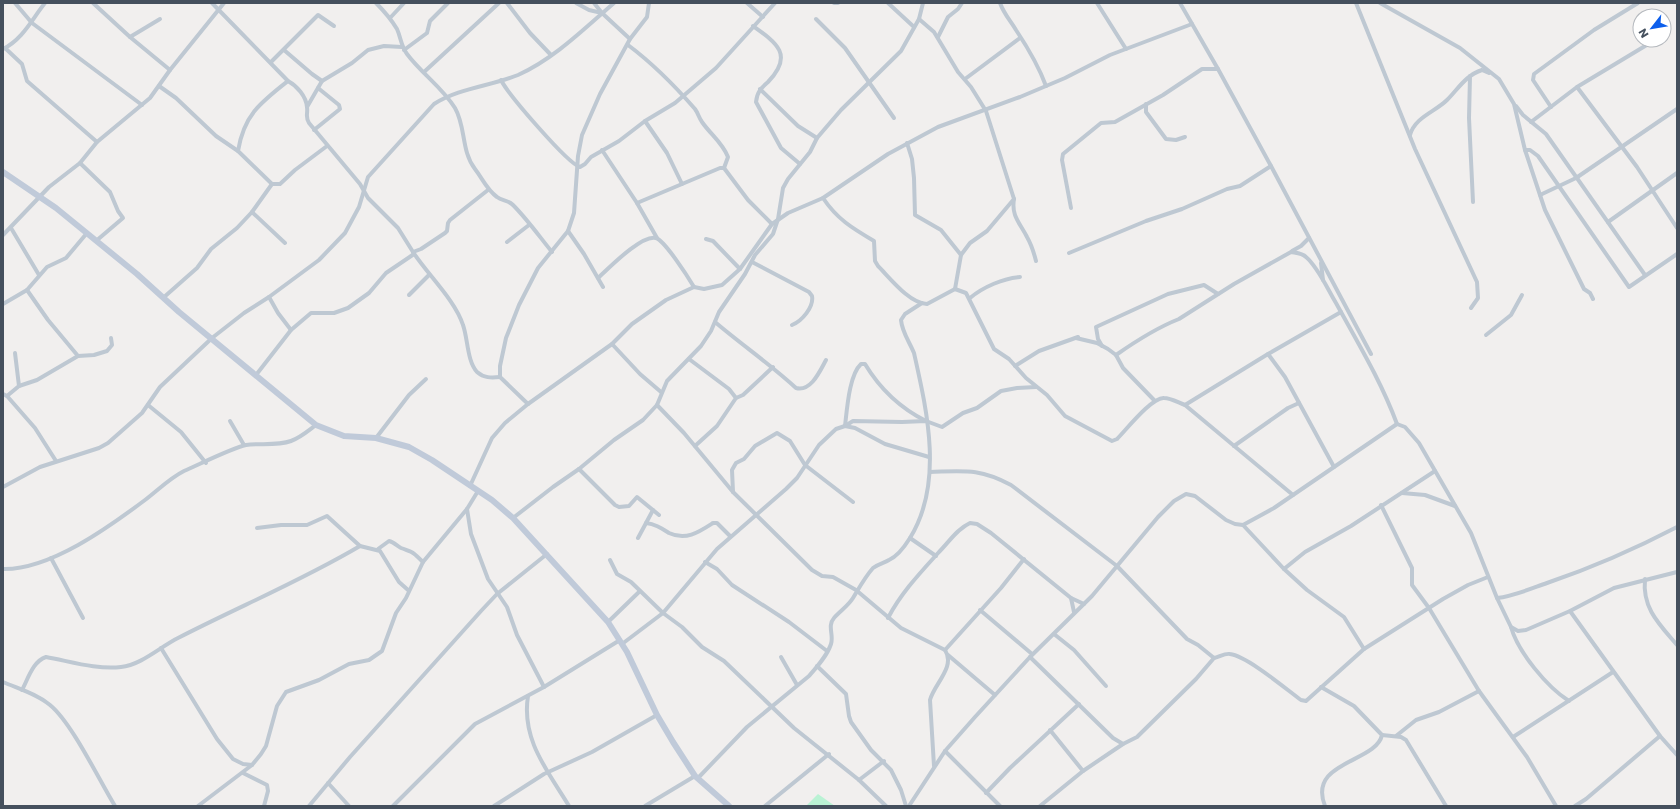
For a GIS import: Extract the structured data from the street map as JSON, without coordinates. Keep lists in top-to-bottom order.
{
  "north": "bottom left"
}
